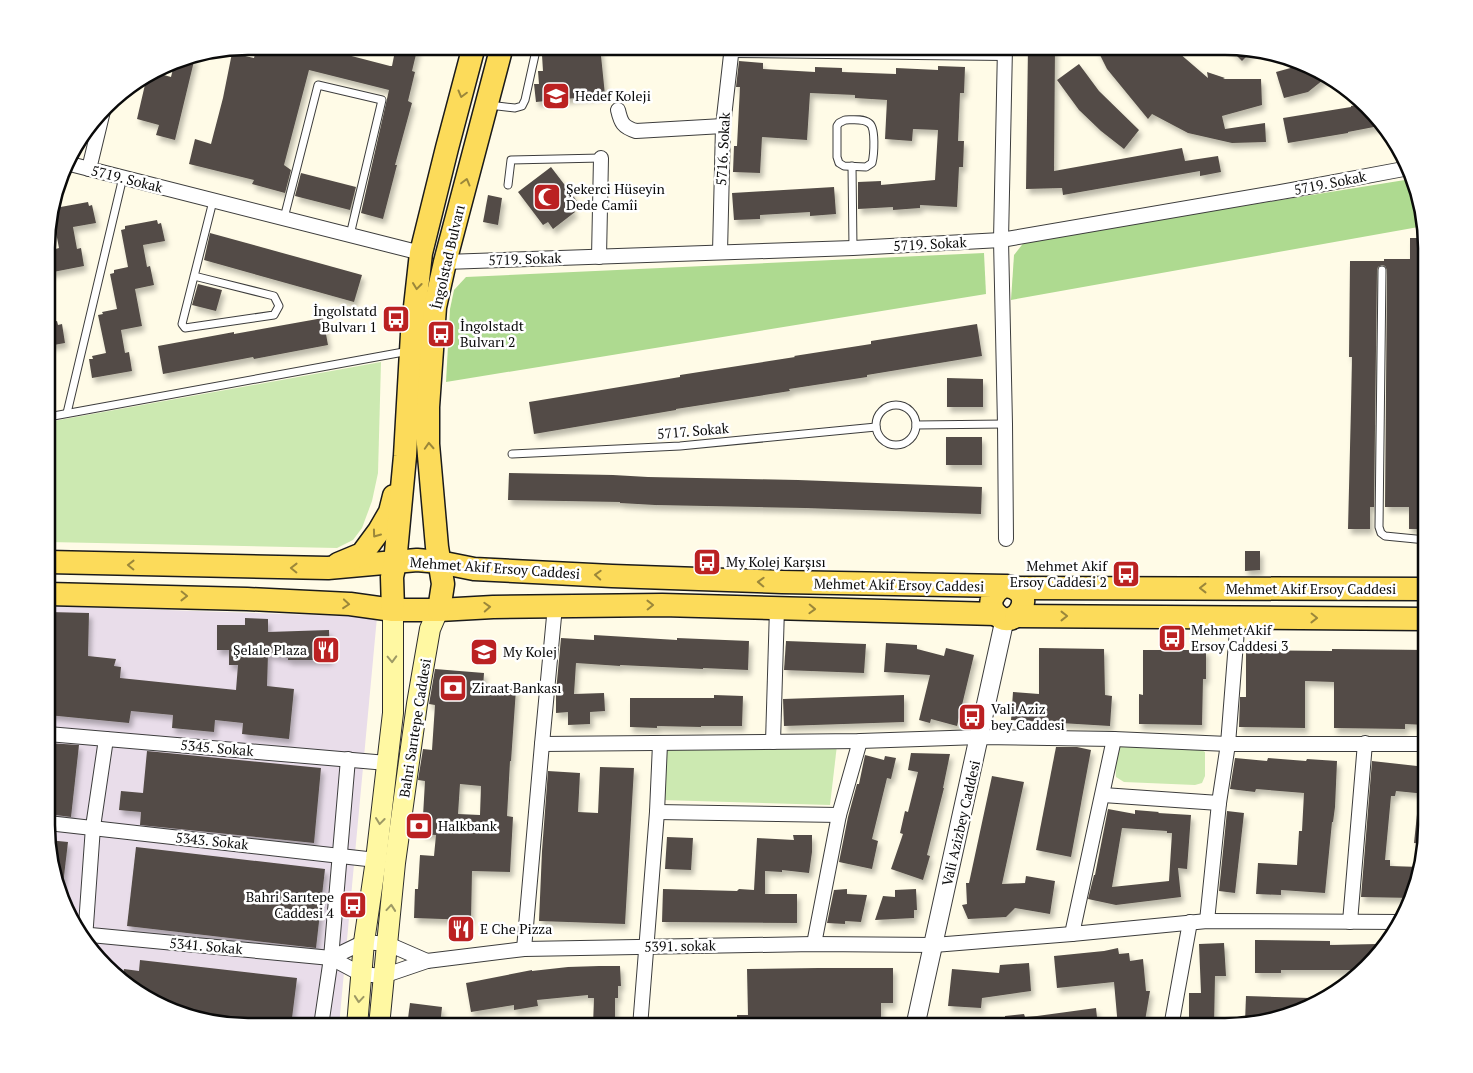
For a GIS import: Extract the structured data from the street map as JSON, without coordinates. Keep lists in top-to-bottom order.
{
  "streets": {
    "main road": ["İngolstad Bulvarı", "Mehmet Akif Ersoy Caddesi", "Bahri Sarıtepe Caddesi"],
    "street": [
      "5716. Sokak",
      "5719. Sokak",
      "5345. Sokak",
      "Vali Azizbey Caddesi",
      "5343. Sokak",
      "5341. Sokak",
      "5391. sokak"
    ],
    "lane": ["5717. Sokak"]
  },
  "crossings": [
    ["5716. Sokak", "5719. Sokak"],
    ["5719. Sokak", "İngolstad Bulvarı"],
    ["İngolstad Bulvarı", "Mehmet Akif Ersoy Caddesi"],
    ["İngolstad Bulvarı", "Bahri Sarıtepe Caddesi"],
    ["Mehmet Akif Ersoy Caddesi", "Bahri Sarıtepe Caddesi"],
    ["Mehmet Akif Ersoy Caddesi", "Vali Azizbey Caddesi"],
    ["Bahri Sarıtepe Caddesi", "5345. Sokak"],
    ["Bahri Sarıtepe Caddesi", "5343. Sokak"],
    ["Bahri Sarıtepe Caddesi", "5391. sokak"],
    ["Vali Azizbey Caddesi", "5391. sokak"]
  ],
  "places": {
    "school or university": ["Hedef Koleji", "My Kolej"],
    "mosque": ["Şekerci Hüseyin Dede Camîi"],
    "bus stop": [
      "İngolstatd Bulvarı 1",
      "İngolstadt Bulvarı 2",
      "My Kolej Karşısı",
      "Mehmet Akif Ersoy Caddesi 2",
      "Mehmet Akif Ersoy Caddesi 3",
      "Vali Aziz bey Caddesi",
      "Bahri Sarıtepe Caddesi 4"
    ],
    "restaurant": ["Şelale Plaza", "E Che Pizza"],
    "bank": ["Ziraat Bankası", "Halkbank"]
  }
}
